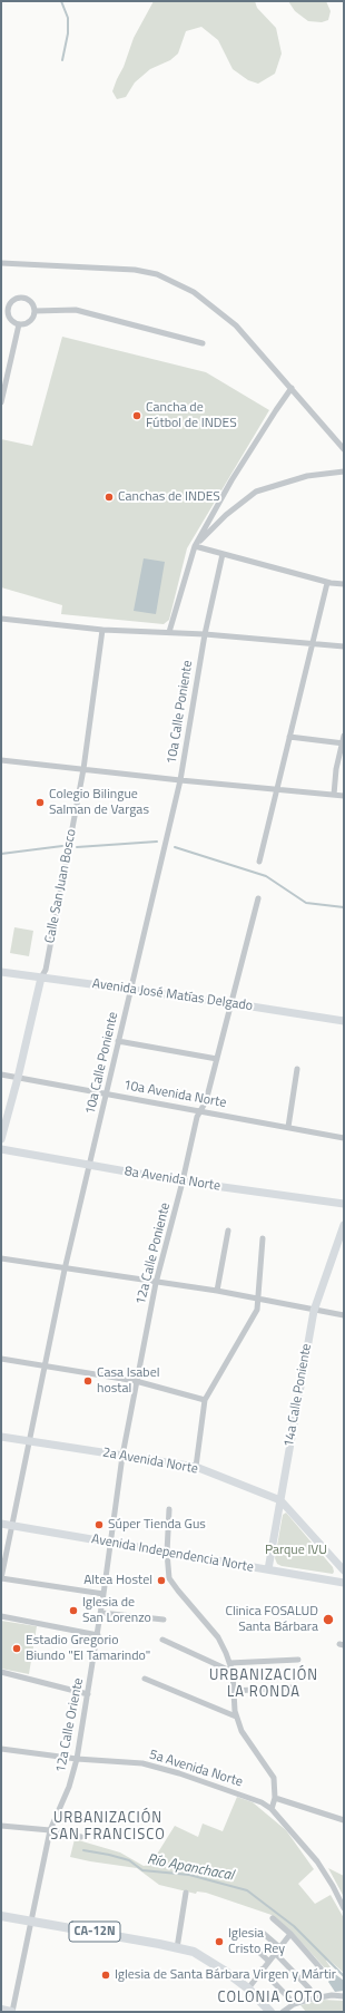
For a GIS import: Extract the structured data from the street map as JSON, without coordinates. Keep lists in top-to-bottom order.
{
  "streets": {
    "main road": ["CA-12N"],
    "street": [
      "10a Calle Poniente",
      "Calle San Juan Bosco",
      "Avenida José Matías Delgado",
      "10a Avenida Norte",
      "8a Avenida Norte",
      "12a Calle Poniente",
      "14a Calle Poniente",
      "2a Avenida Norte",
      "Avenida Independencia Norte",
      "12a Calle Oriente",
      "5a Avenida Norte"
    ]
  },
  "crossings": [
    ["10a Calle Poniente", "Avenida José Matías Delgado"],
    ["10a Calle Poniente", "10a Avenida Norte"],
    ["10a Calle Poniente", "8a Avenida Norte"],
    ["10a Calle Poniente", "2a Avenida Norte"],
    ["10a Calle Poniente", "Avenida Independencia Norte"],
    ["Calle San Juan Bosco", "Avenida José Matías Delgado"],
    ["Calle San Juan Bosco", "10a Avenida Norte"],
    ["Avenida José Matías Delgado", "12a Calle Poniente"],
    ["10a Avenida Norte", "12a Calle Poniente"],
    ["8a Avenida Norte", "12a Calle Poniente"],
    ["12a Calle Poniente", "2a Avenida Norte"],
    ["12a Calle Poniente", "Avenida Independencia Norte"],
    ["12a Calle Poniente", "12a Calle Oriente"],
    ["14a Calle Poniente", "2a Avenida Norte"],
    ["14a Calle Poniente", "Avenida Independencia Norte"],
    ["Avenida Independencia Norte", "12a Calle Oriente"],
    ["12a Calle Oriente", "5a Avenida Norte"],
    ["12a Calle Oriente", "CA-12N"]
  ],
  "districts": ["URBANIZACIÓN LA RONDA", "URBANIZACIÓN SAN FRANCISCO", "COLONIA COTO"],
  "water": ["Río Apanchacal"],
  "parks": ["Parque IVU"],
  "places": [
    "Cancha de Fútbol de INDES",
    "Canchas de INDES",
    "Colegio Bilingue Salman de Vargas",
    "Casa Isabel hostal",
    "Súper Tienda Gus",
    "Altea Hostel",
    "Iglesia de San Lorenzo",
    "Clinica FOSALUD Santa Bárbara",
    "Estadio Gregorio Biundo \"El Tamarindo\"",
    "Iglesia Cristo Rey",
    "Iglesia de Santa Bárbara Virgen y Mártir"
  ]
}
